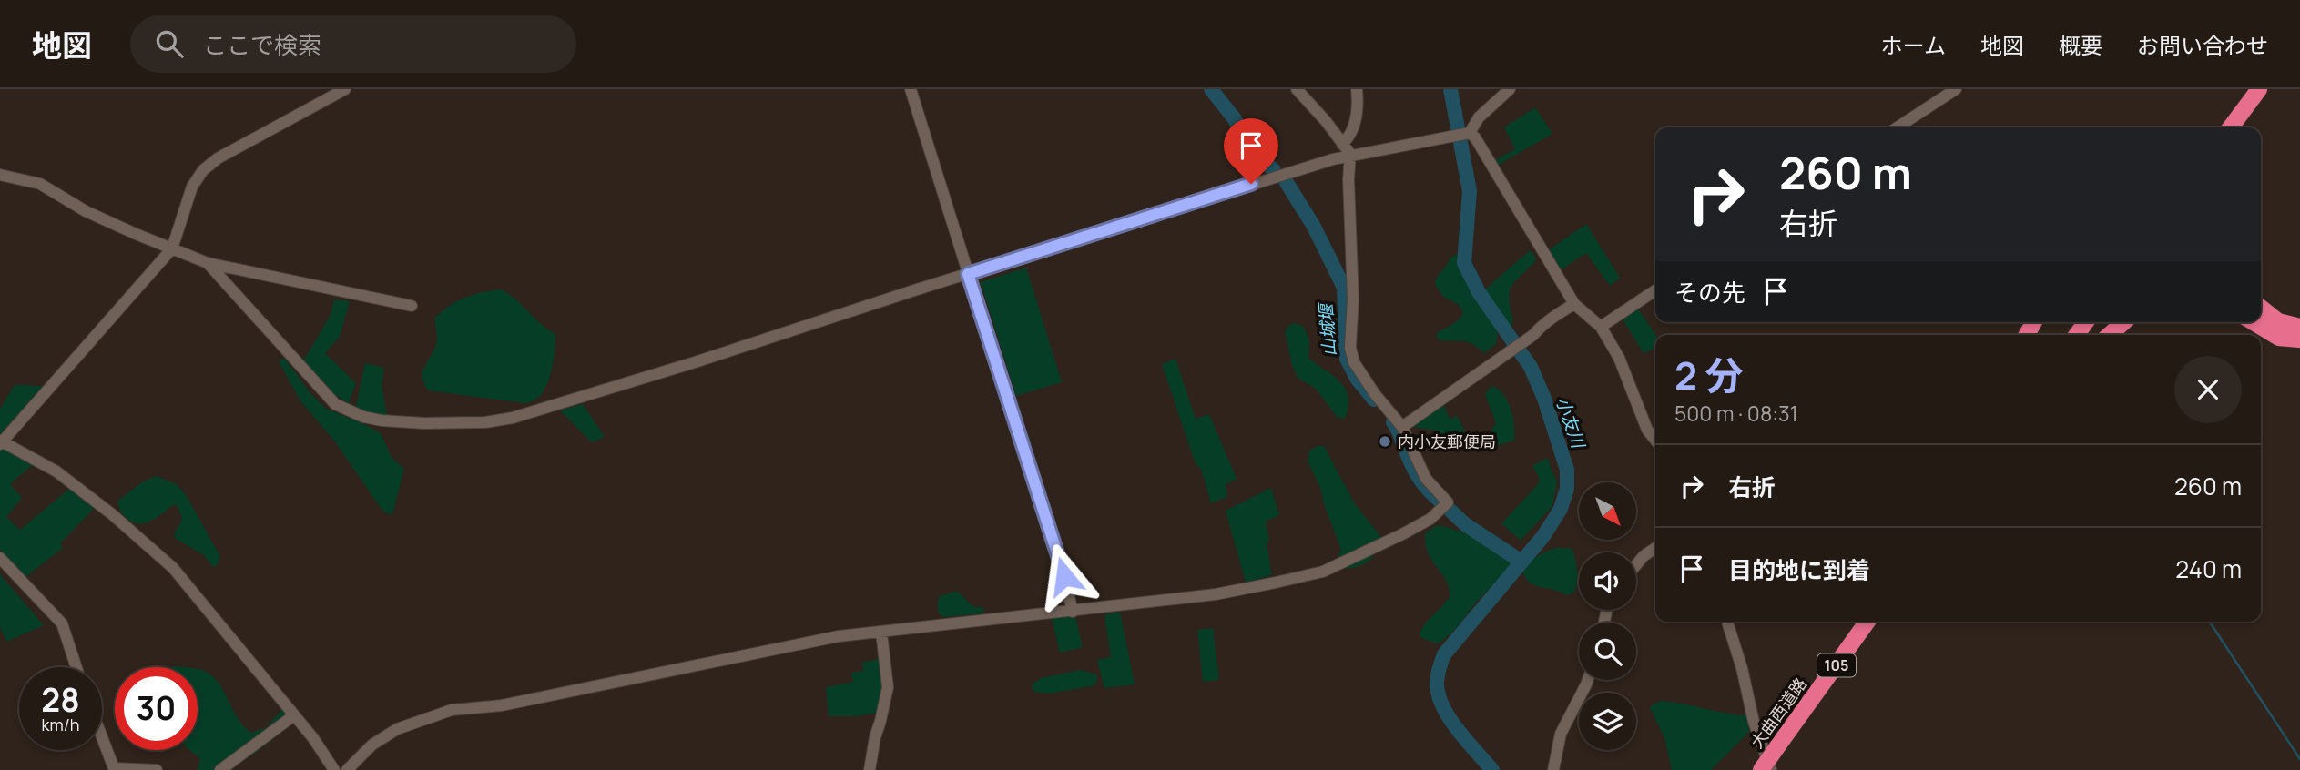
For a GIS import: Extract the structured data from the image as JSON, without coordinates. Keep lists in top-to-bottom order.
{
  "streets": {
    "highway": ["105", "大曲西道路"]
  },
  "water": ["山城堰", "小友川"],
  "places": ["内小友郵便局"],
  "north": "bottom right",
  "page": {
    "header": "地図",
    "search": "ここで検索",
    "nav": [
      "ホーム",
      "地図",
      "概要",
      "お問い合わせ"
    ],
    "turn": ["260 m", "右折"],
    "then": "その先",
    "heading": ["2 分", "500 m · 08:31"],
    "list": [
      {
        "name": "右折",
        "value": "260 m"
      },
      {
        "name": "目的地に到着",
        "value": "240 m"
      }
    ],
    "speed": "28 km/h",
    "limit": "30"
  }
}
